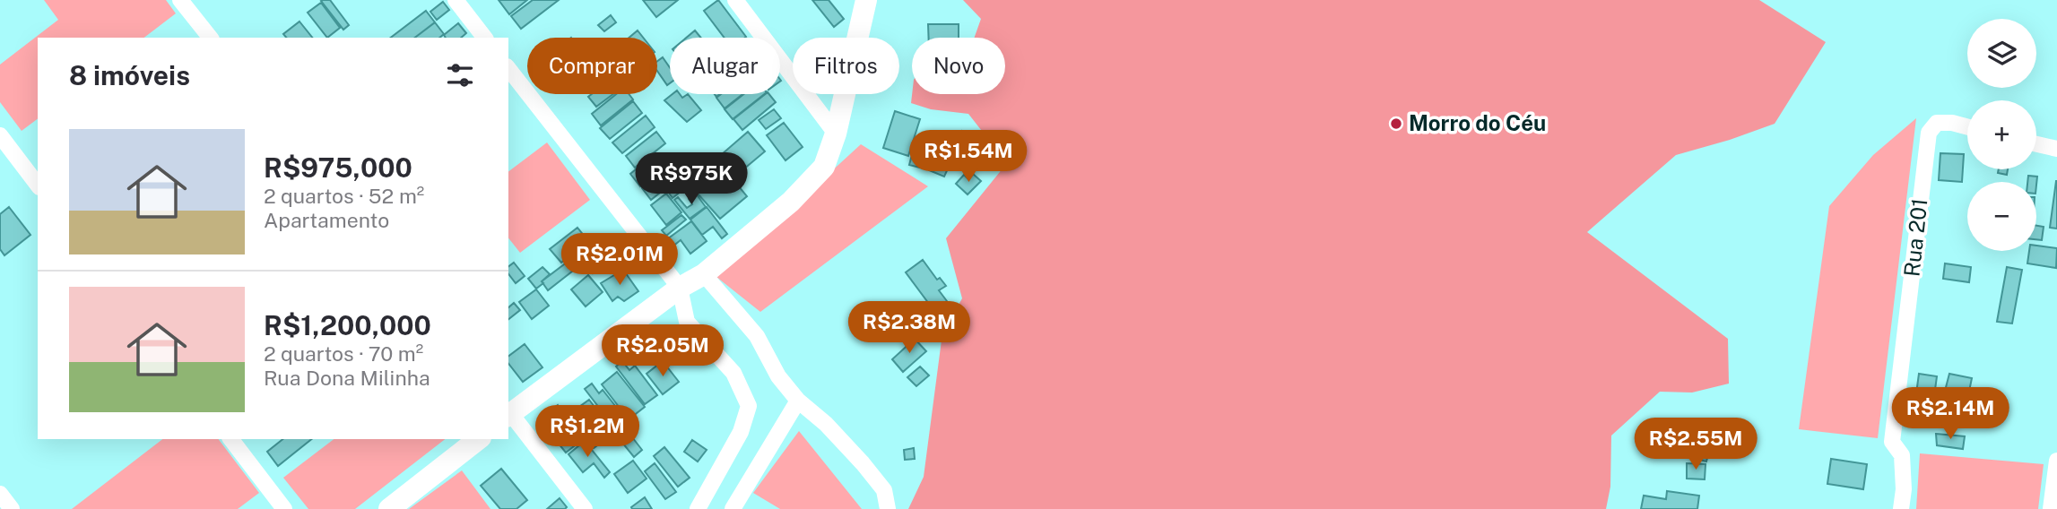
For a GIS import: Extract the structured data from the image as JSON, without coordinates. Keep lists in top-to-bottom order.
{
  "streets": {
    "street": ["Rua 201"]
  },
  "places": ["Morro do Céu"],
  "page": {
    "map_buttons": ["+", "−"],
    "chip": [
      "Comprar",
      "Alugar",
      "Filtros",
      "Novo"
    ],
    "heading": "8 imóveis",
    "list": [
      {
        "name": "R$975,000",
        "note": "2 quartos · 52 m² · Apartamento"
      },
      {
        "name": "R$1,200,000",
        "note": "2 quartos · 70 m² · Rua Dona Milinha"
      }
    ],
    "price": [
      "R$1.54M",
      "R$975K",
      "R$2.01M",
      "R$2.38M",
      "R$2.05M",
      "R$2.14M",
      "R$1.2M",
      "R$2.55M"
    ]
  }
}
